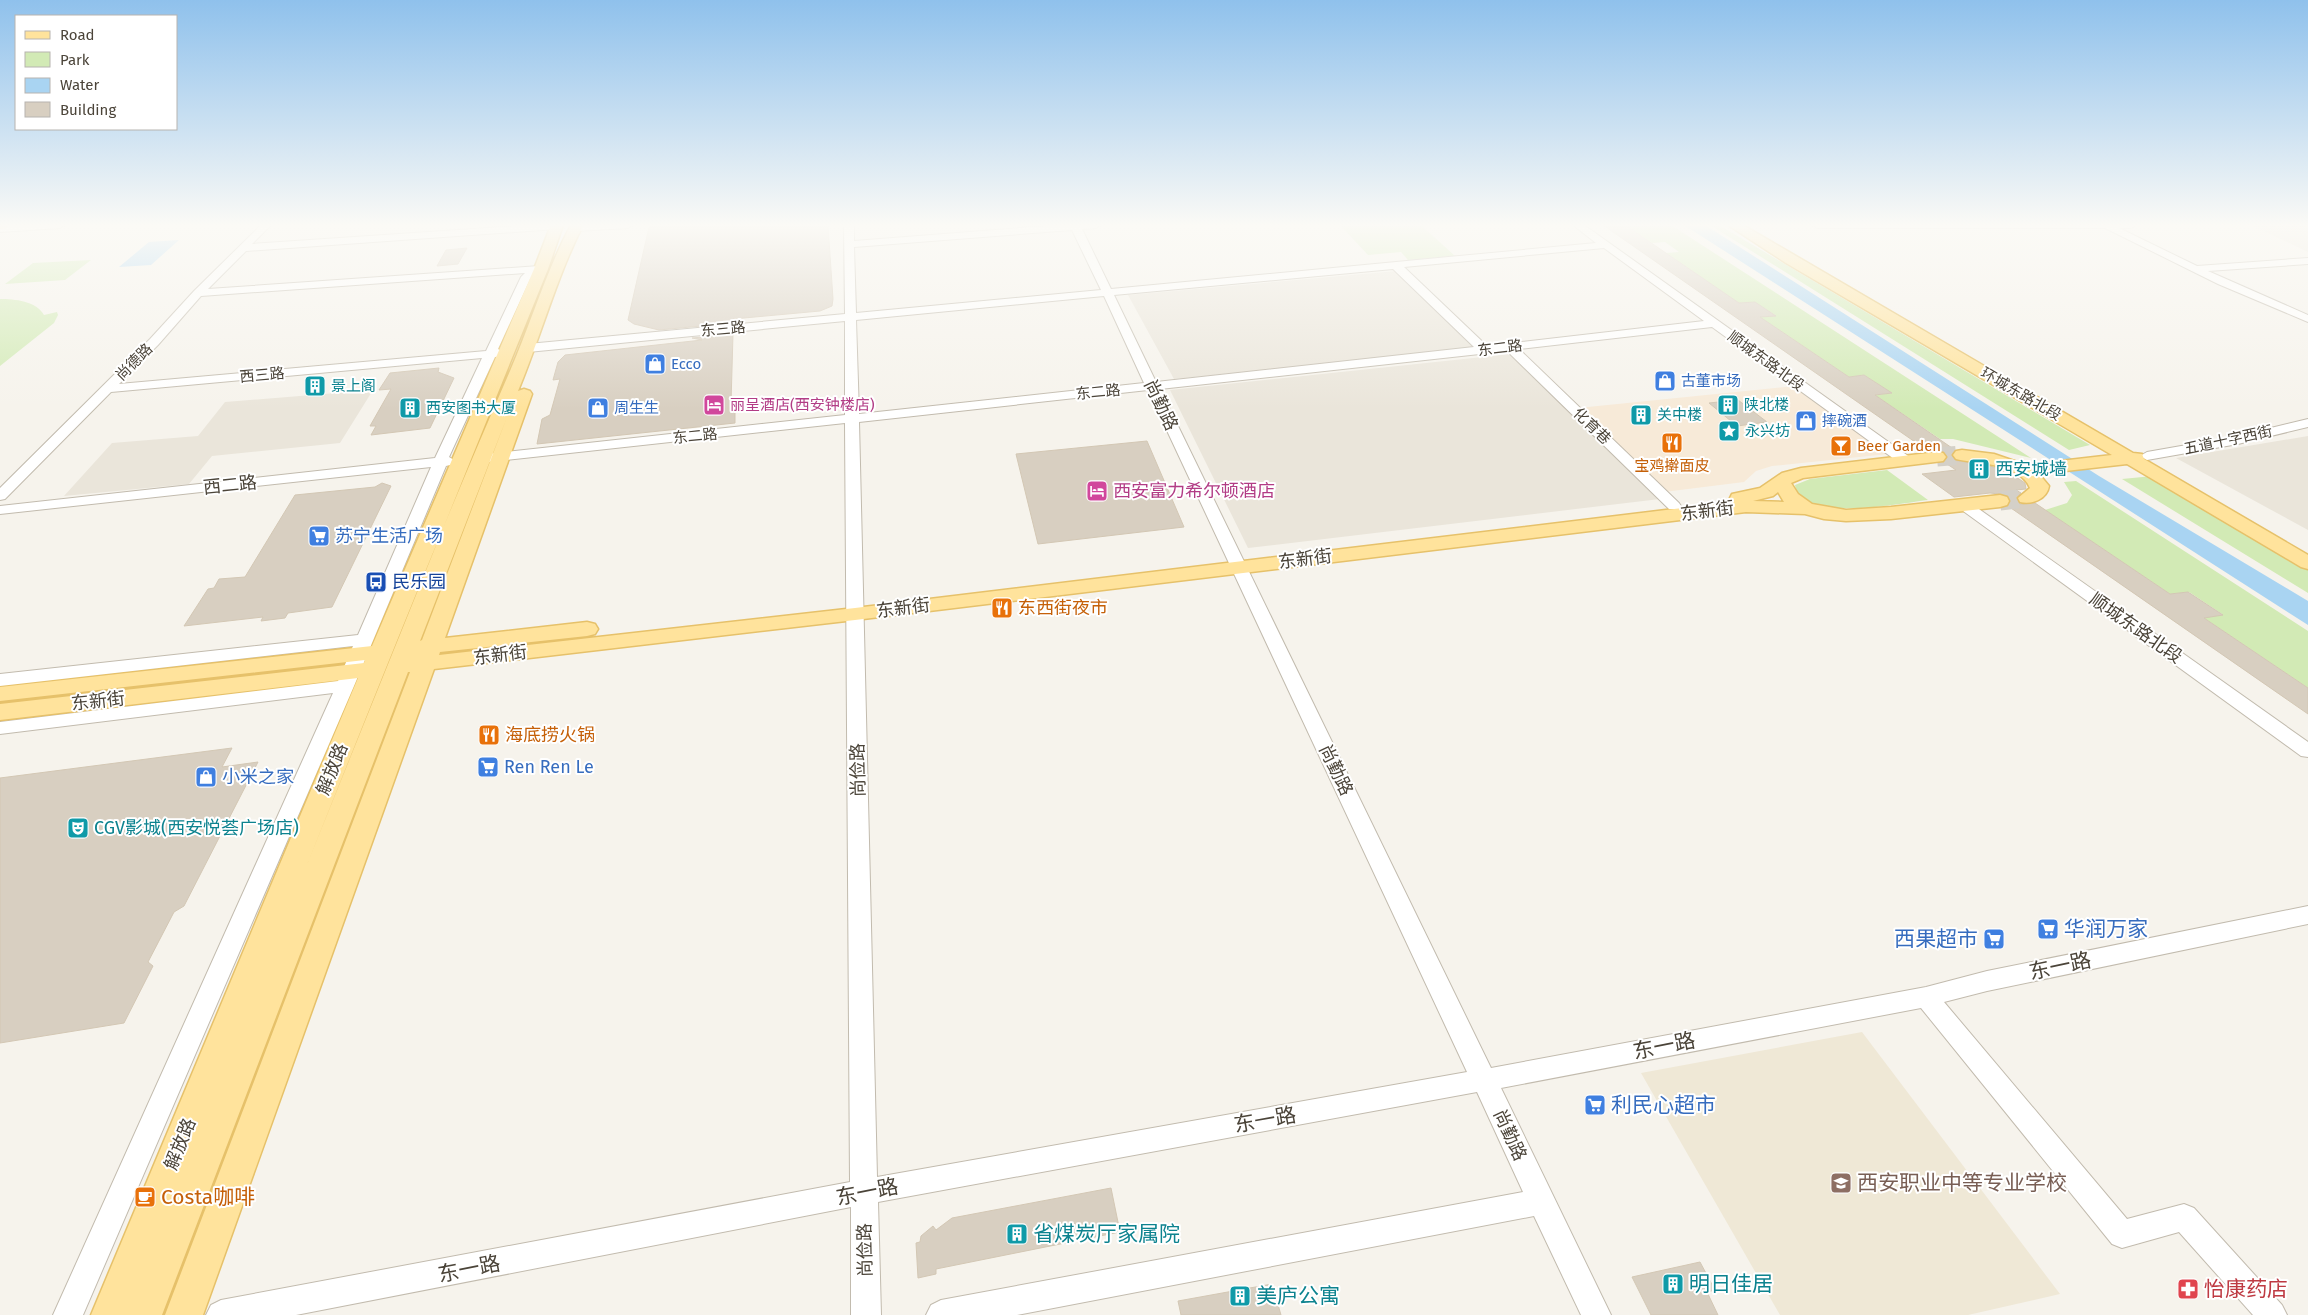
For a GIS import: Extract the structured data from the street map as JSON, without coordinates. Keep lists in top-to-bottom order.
{
  "streets": {
    "main road": ["环城东路北段", "东新街", "解放路"],
    "street": [
      "东三路",
      "东二路",
      "顺城东路北段",
      "尚德路",
      "西三路",
      "尚勤路",
      "化育巷",
      "五道十字西街",
      "西二路",
      "尚俭路",
      "东一路"
    ]
  },
  "crossings": [
    ["东三路", "尚勤路"],
    ["东三路", "尚俭路"],
    ["东二路", "顺城东路北段"],
    ["东二路", "尚勤路"],
    ["东二路", "化育巷"],
    ["东二路", "尚俭路"],
    ["顺城东路北段", "东新街"],
    ["尚德路", "西三路"],
    ["西三路", "解放路"],
    ["环城东路北段", "五道十字西街"],
    ["尚勤路", "东新街"],
    ["尚勤路", "东一路"],
    ["化育巷", "东新街"],
    ["西二路", "解放路"],
    ["东新街", "解放路"],
    ["东新街", "尚俭路"],
    ["尚俭路", "东一路"]
  ],
  "places": {
    "shop": [
      "Ecco",
      "古董市场",
      "周生生",
      "摔碗酒",
      "小米之家"
    ],
    "building": [
      "景上阁",
      "陕北楼",
      "西安图书大厦",
      "关中楼",
      "西安城墙",
      "省煤炭厅家属院",
      "明日佳居",
      "美庐公寓"
    ],
    "hotel": ["丽呈酒店(西安钟楼店)", "西安富力希尔顿酒店"],
    "place": ["永兴坊"],
    "restaurant": ["宝鸡擀面皮", "东西街夜市", "海底捞火锅"],
    "bar": ["Beer Garden"],
    "supermarket": [
      "苏宁生活广场",
      "Ren Ren Le",
      "华润万家",
      "西果超市",
      "利民心超市"
    ],
    "bus stop": ["民乐园"],
    "theatre": ["CGV影城(西安悦荟广场店)"],
    "school or university": ["西安职业中等专业学校"],
    "cafe": ["Costa咖啡"],
    "pharmacy": ["怡康药店"]
  },
  "legend": [
    "Road",
    "Park",
    "Water",
    "Building"
  ]
}
